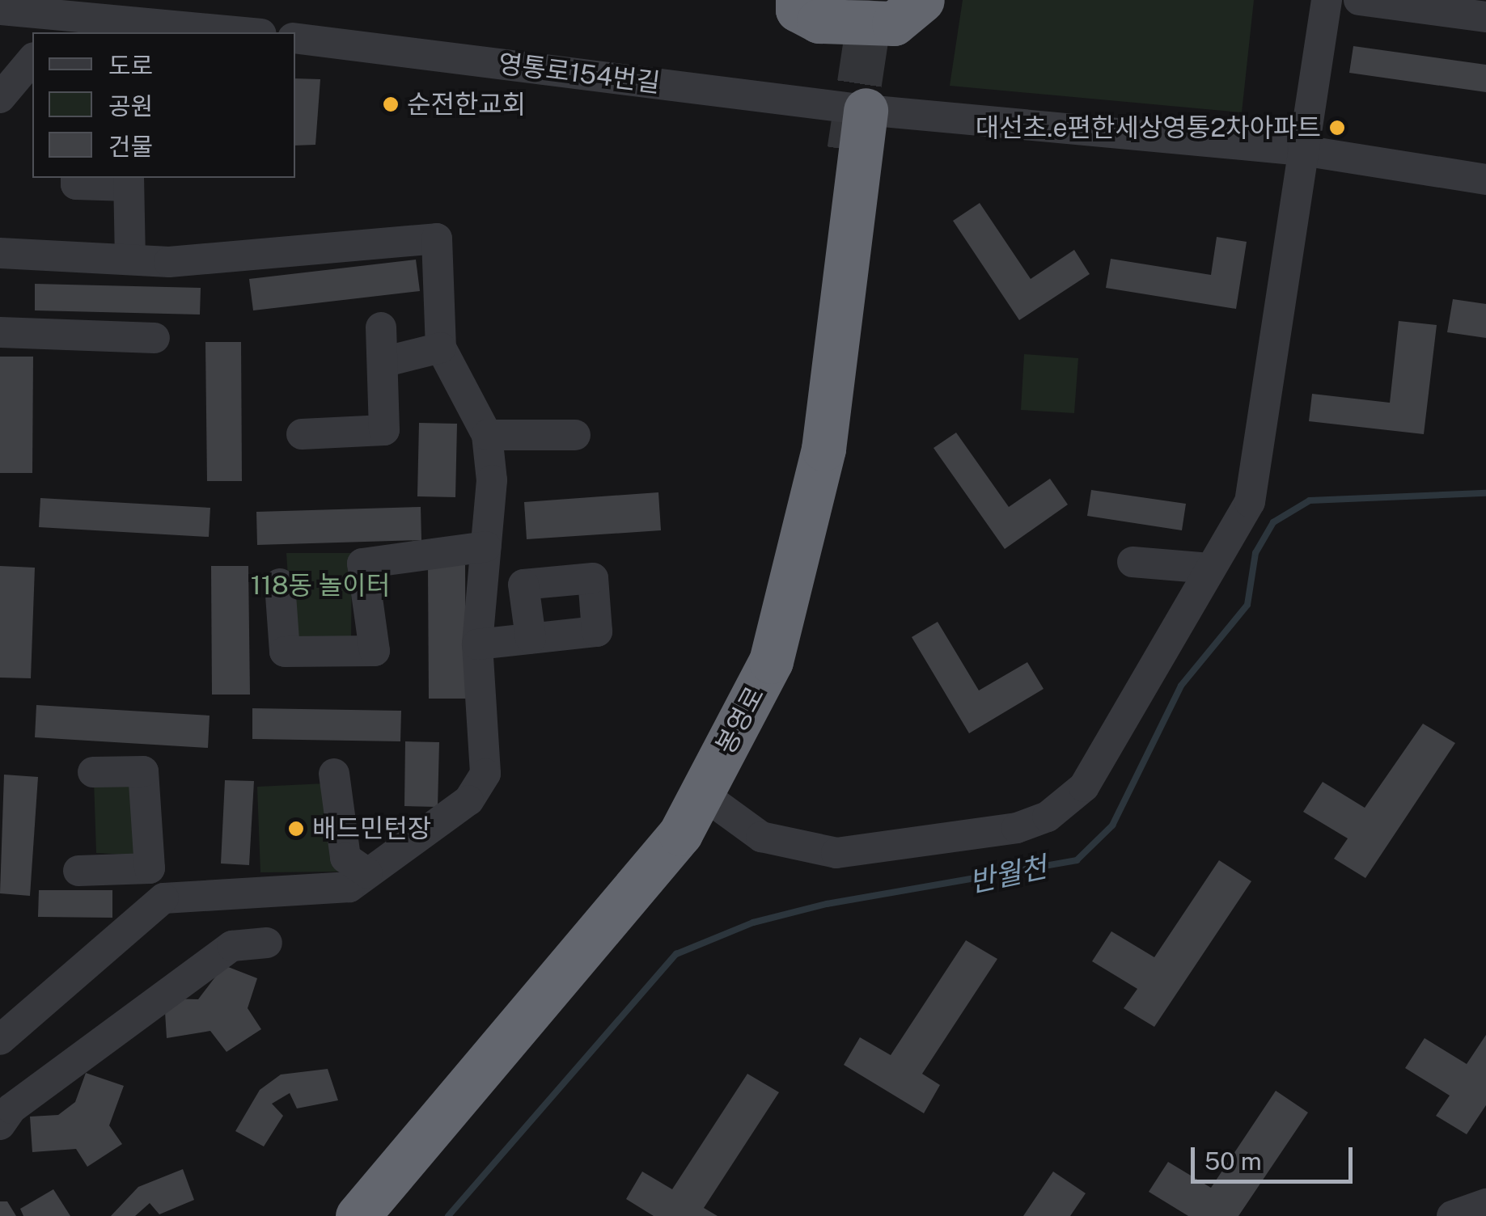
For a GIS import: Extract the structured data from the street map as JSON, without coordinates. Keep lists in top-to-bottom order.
{
  "streets": {
    "highway": ["봉영로"],
    "street": ["영통로154번길"]
  },
  "crossings": [
    ["영통로154번길", "봉영로"]
  ],
  "water": ["반월천"],
  "parks": ["118동 놀이터"],
  "places": ["순전한교회", "대선초.e편한세상영통2차아파트", "배드민턴장"],
  "legend": ["도로", "공원", "건물"],
  "scale_bar": "50 m"
}
